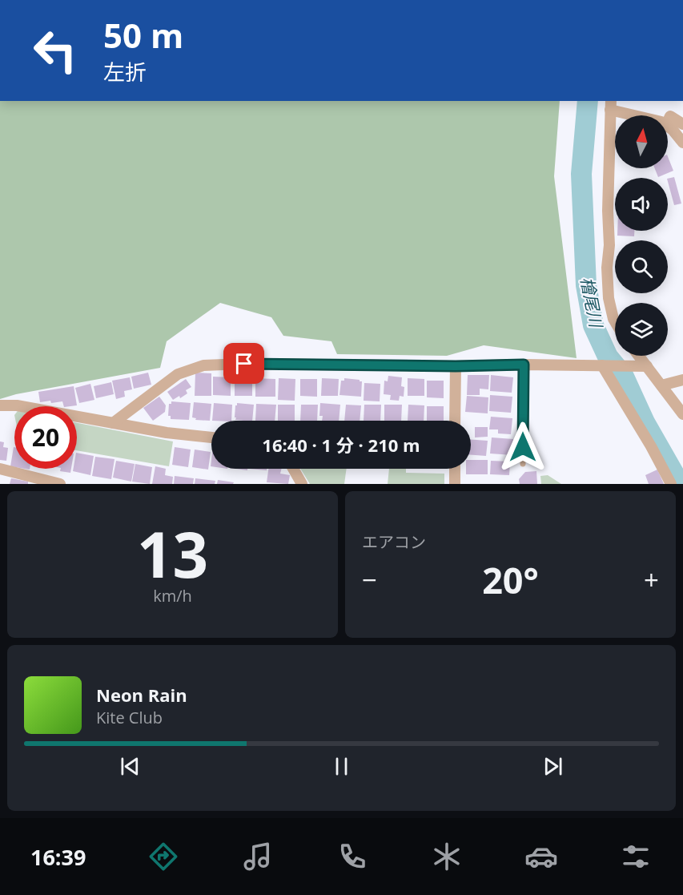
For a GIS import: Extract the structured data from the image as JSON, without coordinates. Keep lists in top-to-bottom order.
{
  "water": ["檜尾川"],
  "north": "top",
  "page": {
    "turn": ["50 m", "左折"],
    "limit": "20",
    "trip": "16:40 · 1 分 · 210 m",
    "tile": [
      ["13", "km/h"],
      "エアコン"
    ],
    "heat": ["−", "20°", "+"],
    "song": ["Neon Rain", "Kite Club"],
    "tabs": "16:39"
  }
}
